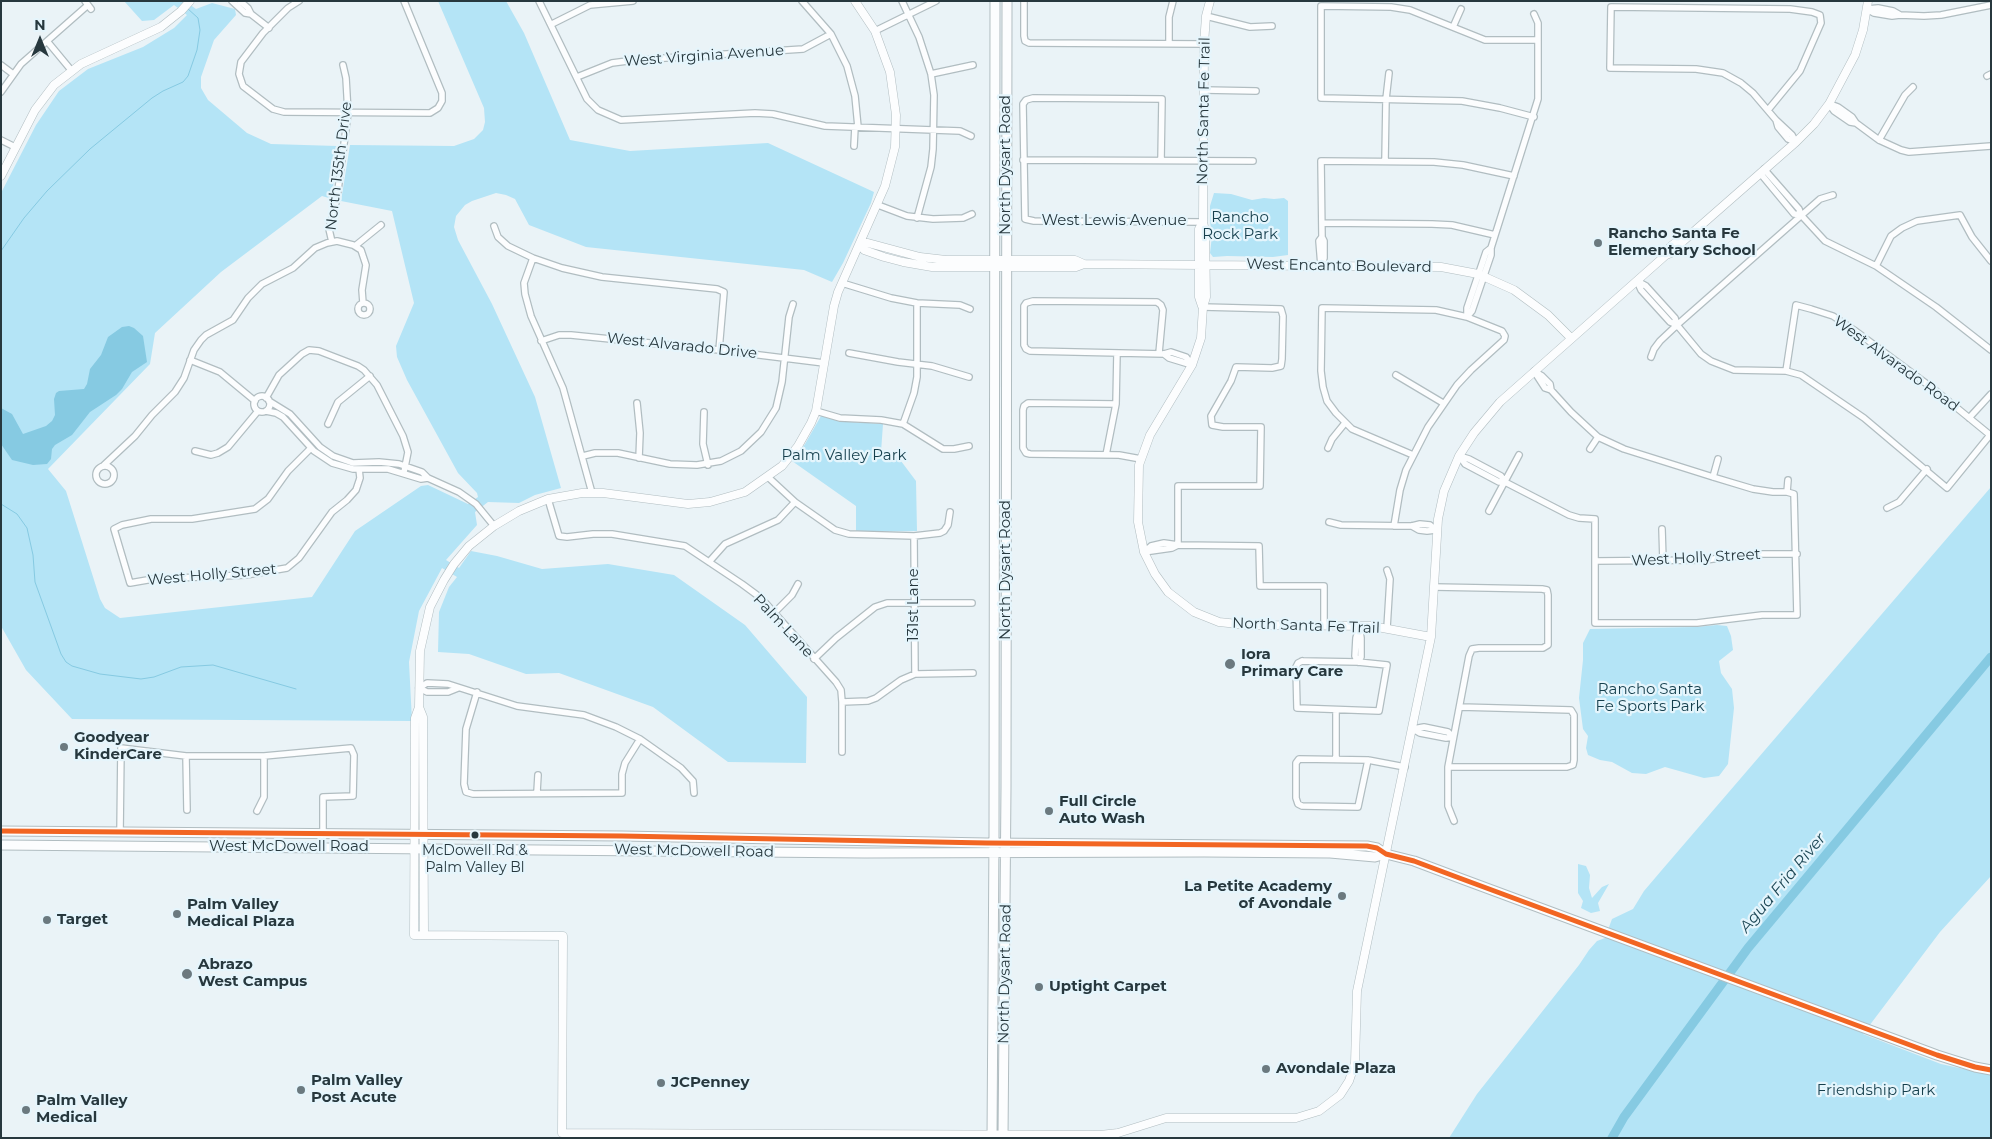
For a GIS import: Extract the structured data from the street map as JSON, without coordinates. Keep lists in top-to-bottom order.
{
  "streets": {
    "main road": ["North Dysart Road", "West McDowell Road"],
    "street": [
      "West Virginia Avenue",
      "North Santa Fe Trail",
      "North 135th Drive",
      "West Lewis Avenue",
      "West Encanto Boulevard",
      "West Alvarado Drive",
      "West Alvarado Road",
      "West Holly Street",
      "131st Lane",
      "Palm Lane"
    ]
  },
  "crossings": [
    ["North Santa Fe Trail", "West Lewis Avenue"],
    ["North Santa Fe Trail", "West Encanto Boulevard"],
    ["North Dysart Road", "West Encanto Boulevard"],
    ["North Dysart Road", "West McDowell Road"]
  ],
  "water": ["Agua Fria River"],
  "parks": [
    "Rancho Rock Park",
    "Palm Valley Park",
    "Rancho Santa Fe Sports Park",
    "Friendship Park"
  ],
  "places": [
    "Rancho Santa Fe Elementary School",
    "Iora Primary Care",
    "Goodyear KinderCare",
    "Full Circle Auto Wash",
    "McDowell Rd & Palm Valley Bl",
    "La Petite Academy of Avondale",
    "Palm Valley Medical Plaza",
    "Target",
    "Abrazo West Campus",
    "Uptight Carpet",
    "Avondale Plaza",
    "JCPenney",
    "Palm Valley Post Acute",
    "Palm Valley Medical"
  ],
  "north": "top"
}
